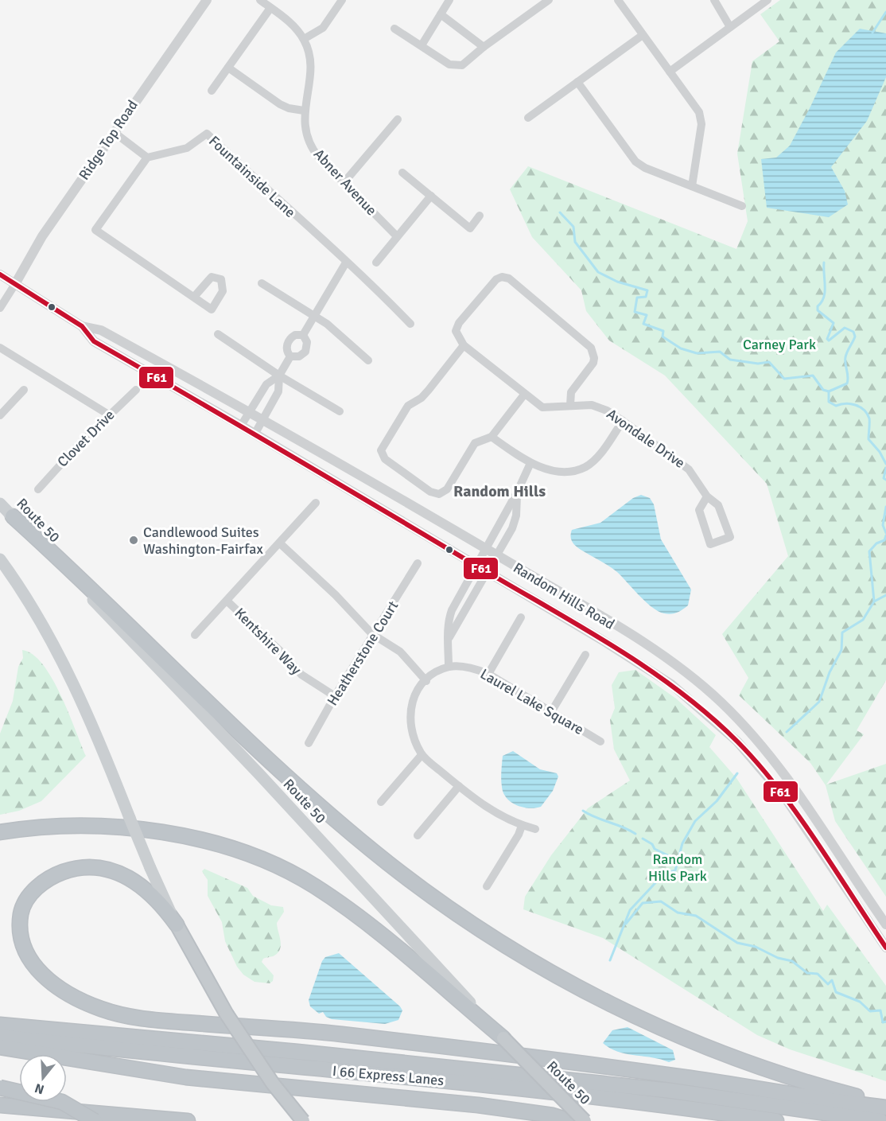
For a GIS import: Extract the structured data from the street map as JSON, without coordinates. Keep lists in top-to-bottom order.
{
  "streets": {
    "highway": ["Route 50", "I 66 Express Lanes"],
    "street": [
      "Ridge Top Road",
      "Fountainside Lane",
      "Abner Avenue",
      "Clovet Drive",
      "Avondale Drive",
      "Random Hills Road",
      "Kentshire Way",
      "Heatherstone Court",
      "Laurel Lake Square"
    ]
  },
  "crossings": [
    ["Ridge Top Road", "Random Hills Road"],
    ["Kentshire Way", "Heatherstone Court"]
  ],
  "districts": ["Random Hills"],
  "parks": ["Carney Park", "Random Hills Park"],
  "places": ["Candlewood Suites Washington-Fairfax"],
  "lines": ["transit line F61"],
  "north": "bottom"
}
